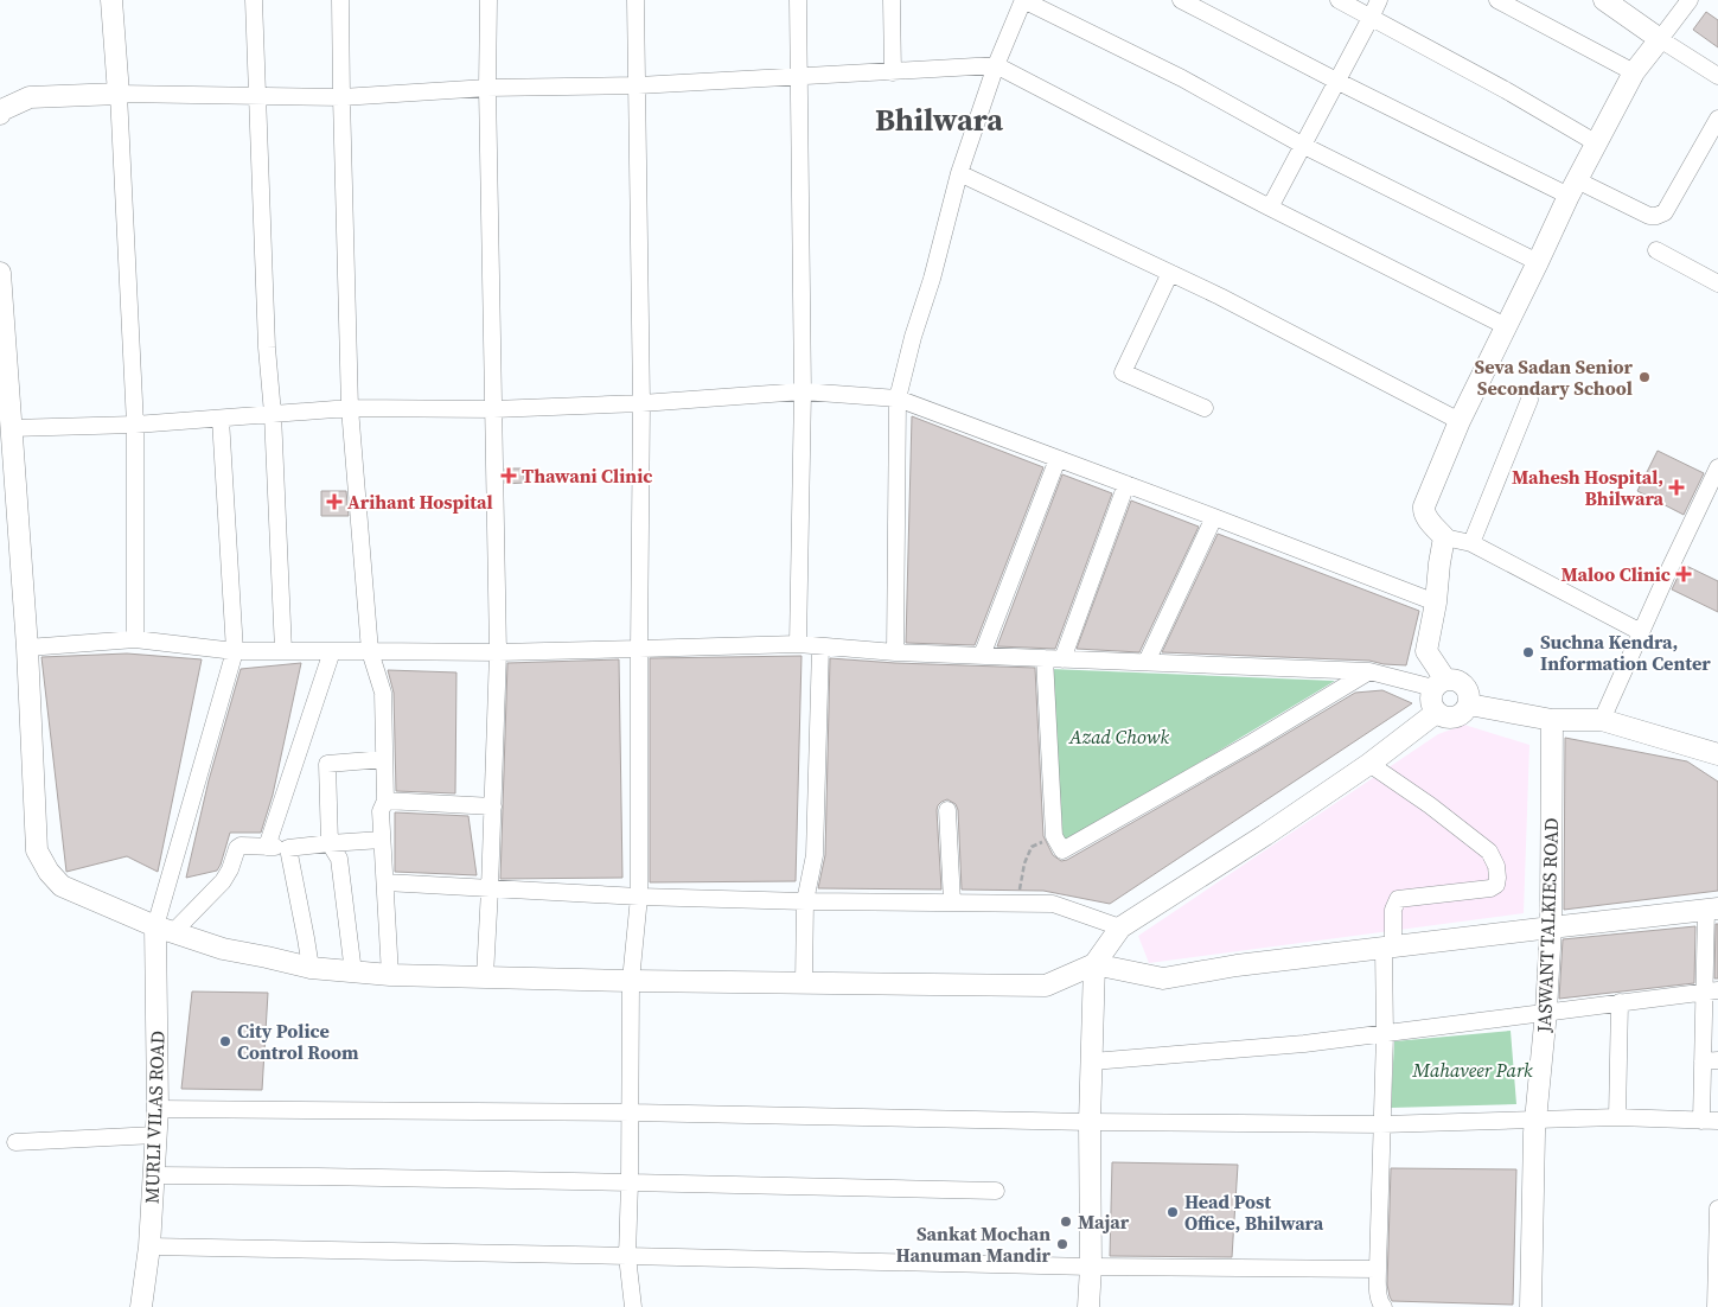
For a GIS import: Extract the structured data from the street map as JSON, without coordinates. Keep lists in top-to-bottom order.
{
  "streets": {
    "street": ["JASWANT TALKIES ROAD", "MURLI VILAS ROAD"]
  },
  "districts": ["Bhilwara"],
  "parks": ["Azad Chowk", "Mahaveer Park"],
  "places": {
    "other": [
      "Seva Sadan Senior Secondary School",
      "Suchna Kendra, Information Center",
      "City Police Control Room",
      "Head Post Office, Bhilwara",
      "Majar",
      "Sankat Mochan Hanuman Mandir"
    ],
    "health": [
      "Thawani Clinic",
      "Mahesh Hospital, Bhilwara",
      "Arihant Hospital",
      "Maloo Clinic"
    ]
  }
}
